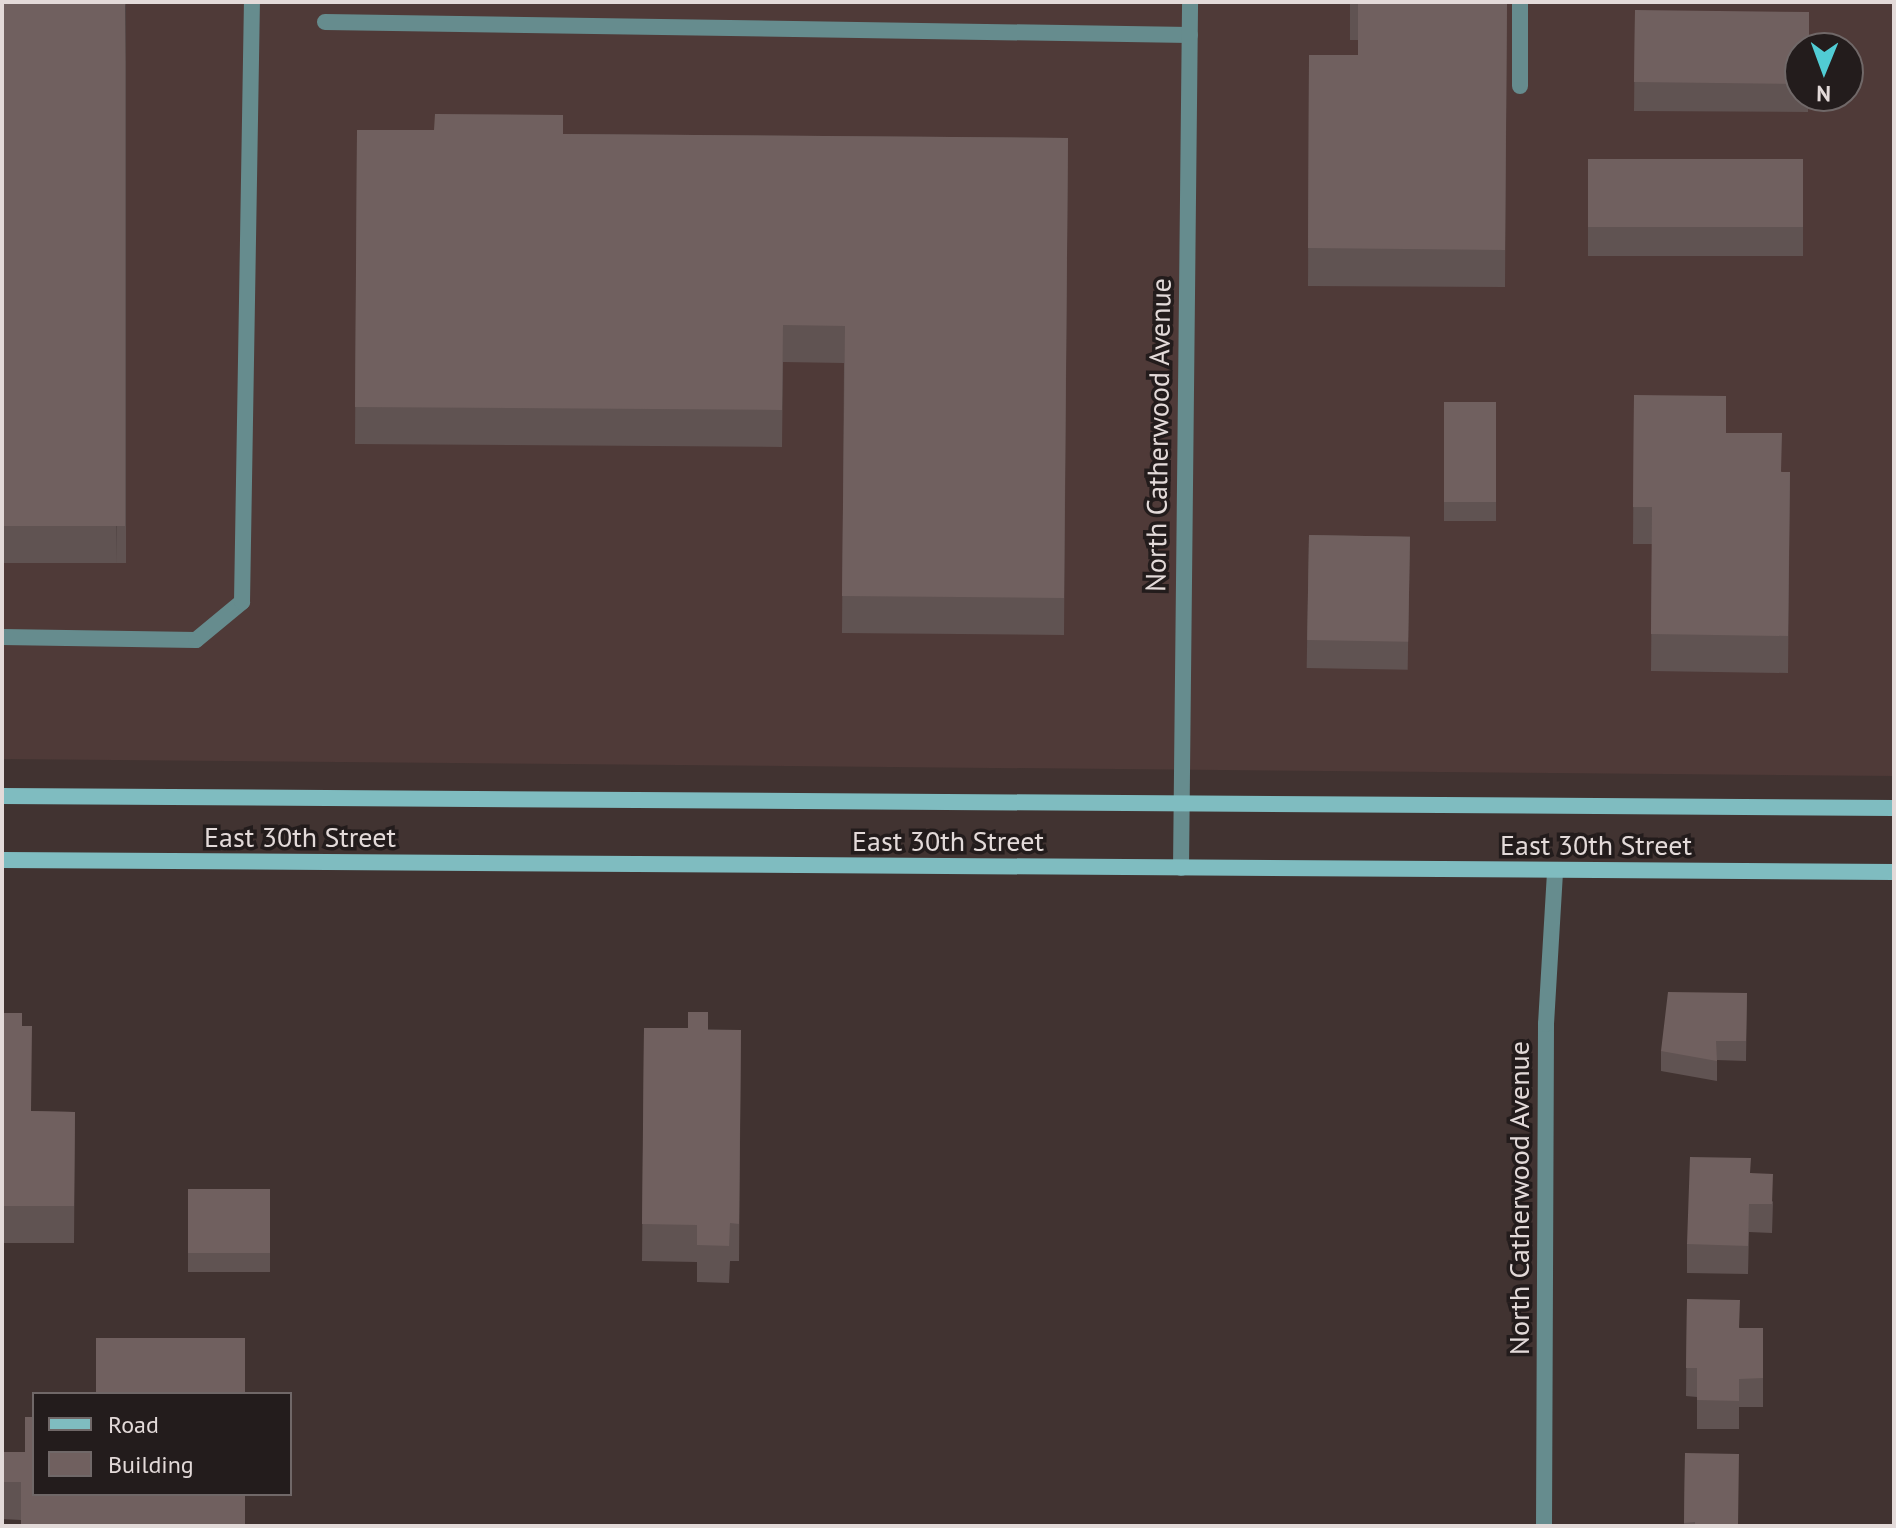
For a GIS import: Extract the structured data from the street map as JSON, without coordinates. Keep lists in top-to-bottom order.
{
  "streets": {
    "main road": ["East 30th Street"],
    "street": ["North Catherwood Avenue"]
  },
  "crossings": [
    ["North Catherwood Avenue", "East 30th Street"]
  ],
  "legend": ["Road", "Building"],
  "north": "bottom"
}
